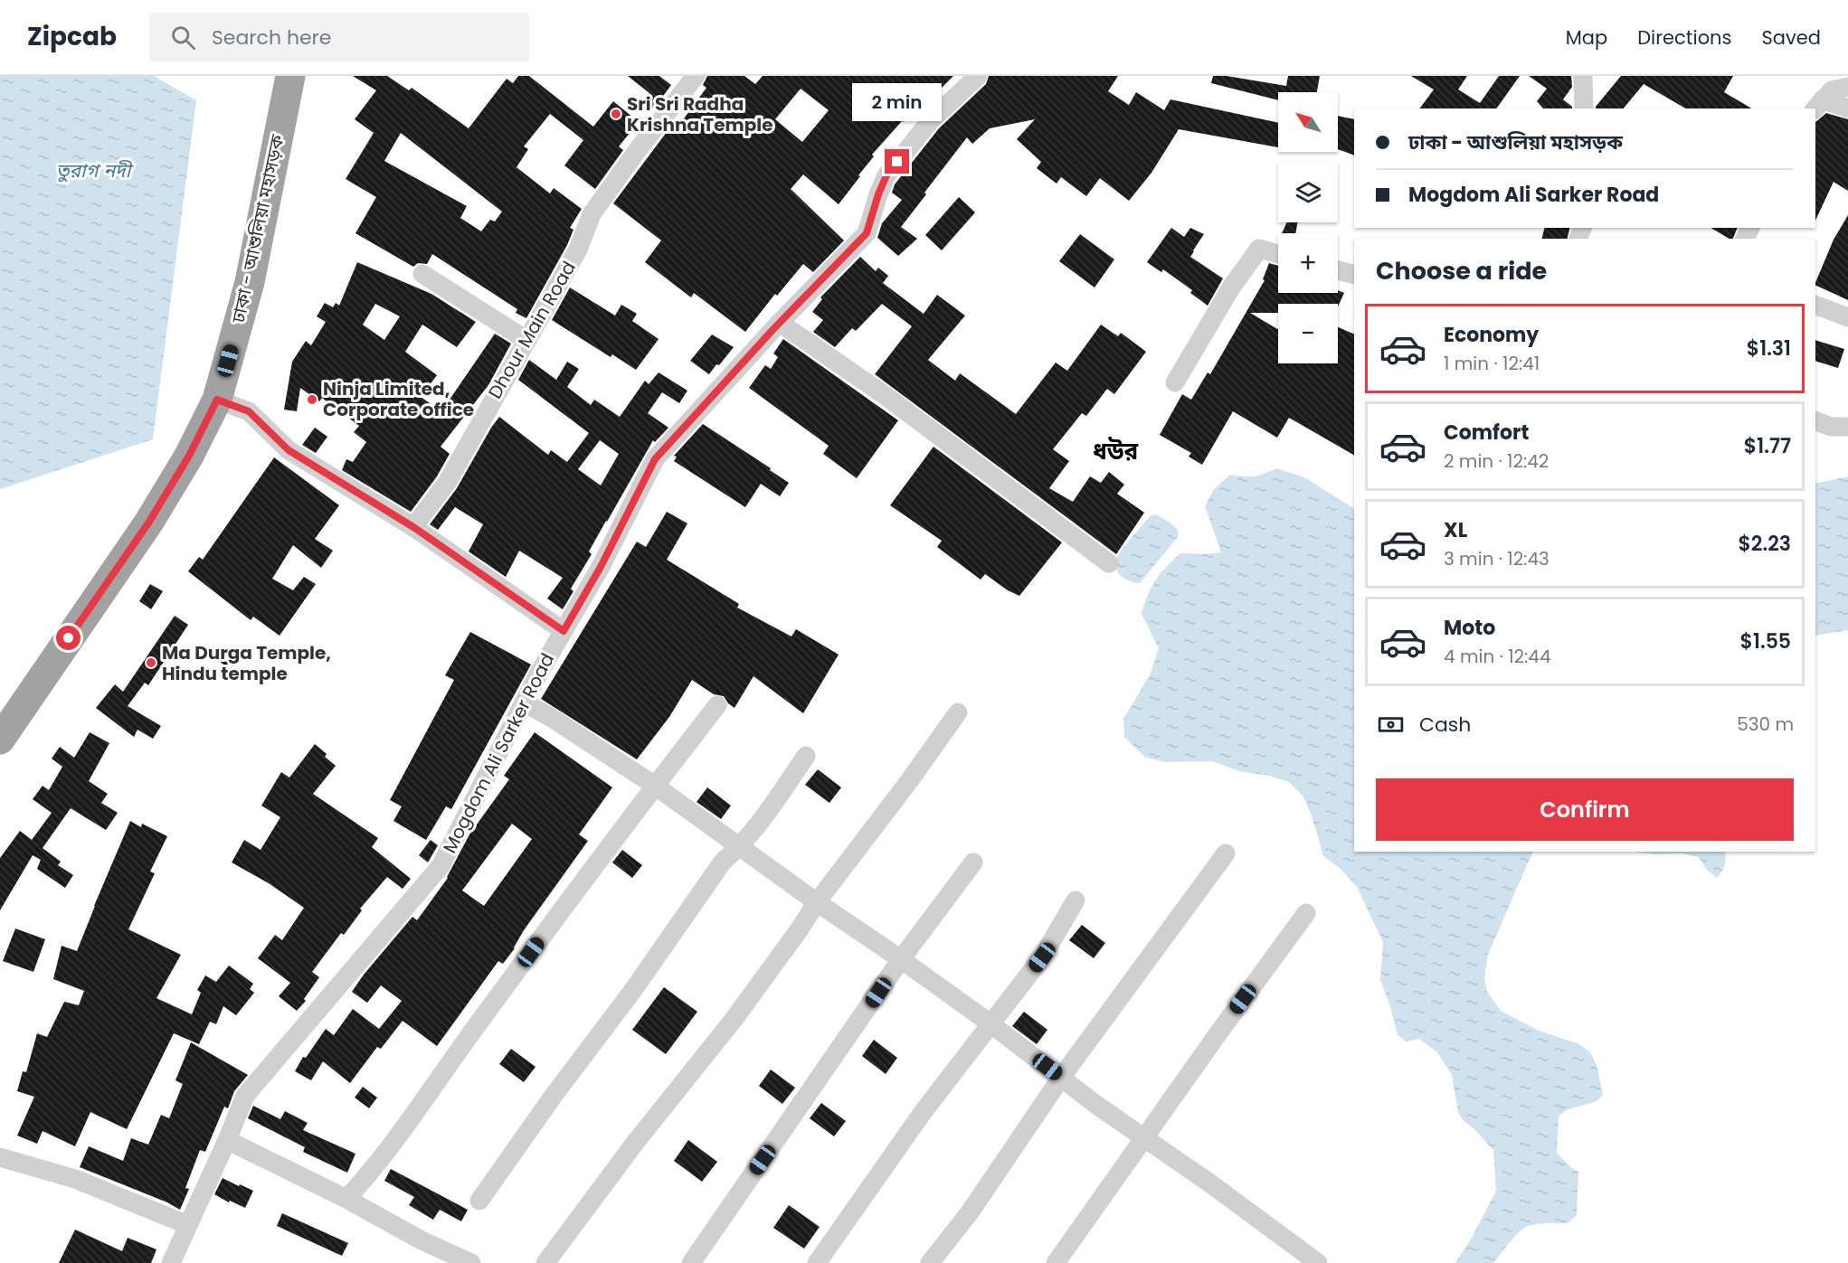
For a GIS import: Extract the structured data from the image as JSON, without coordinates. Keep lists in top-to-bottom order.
{
  "streets": {
    "highway": ["ঢাকা - আশুলিয়া মহাসড়ক"],
    "street": ["Dhour Main Road", "Mogdom Ali Sarker Road"]
  },
  "districts": ["ধউর"],
  "water": ["তুরাগ নদী"],
  "places": ["Sri Sri Radha Krishna Temple", "Ninja Limited, Corporate office", "Ma Durga Temple, Hindu temple"],
  "north": "top left",
  "page": {
    "header": "Zipcab",
    "search": "Search here",
    "nav": ["Map", "Directions", "Saved"],
    "bubble": "2 min",
    "map_buttons": ["+", "−"],
    "banner": ["ঢাকা - আশুলিয়া মহাসড়ক", "Mogdom Ali Sarker Road"],
    "heading": "Choose a ride",
    "list": [
      {
        "name": "Economy",
        "note": "1 min · 12:41",
        "value": "$1.31"
      },
      {
        "name": "Comfort",
        "note": "2 min · 12:42",
        "value": "$1.77"
      },
      {
        "name": "XL",
        "note": "3 min · 12:43",
        "value": "$2.23"
      },
      {
        "name": "Moto",
        "note": "4 min · 12:44",
        "value": "$1.55"
      }
    ],
    "pay": ["Cash", "530 m"],
    "buttons": "Confirm"
  }
}
